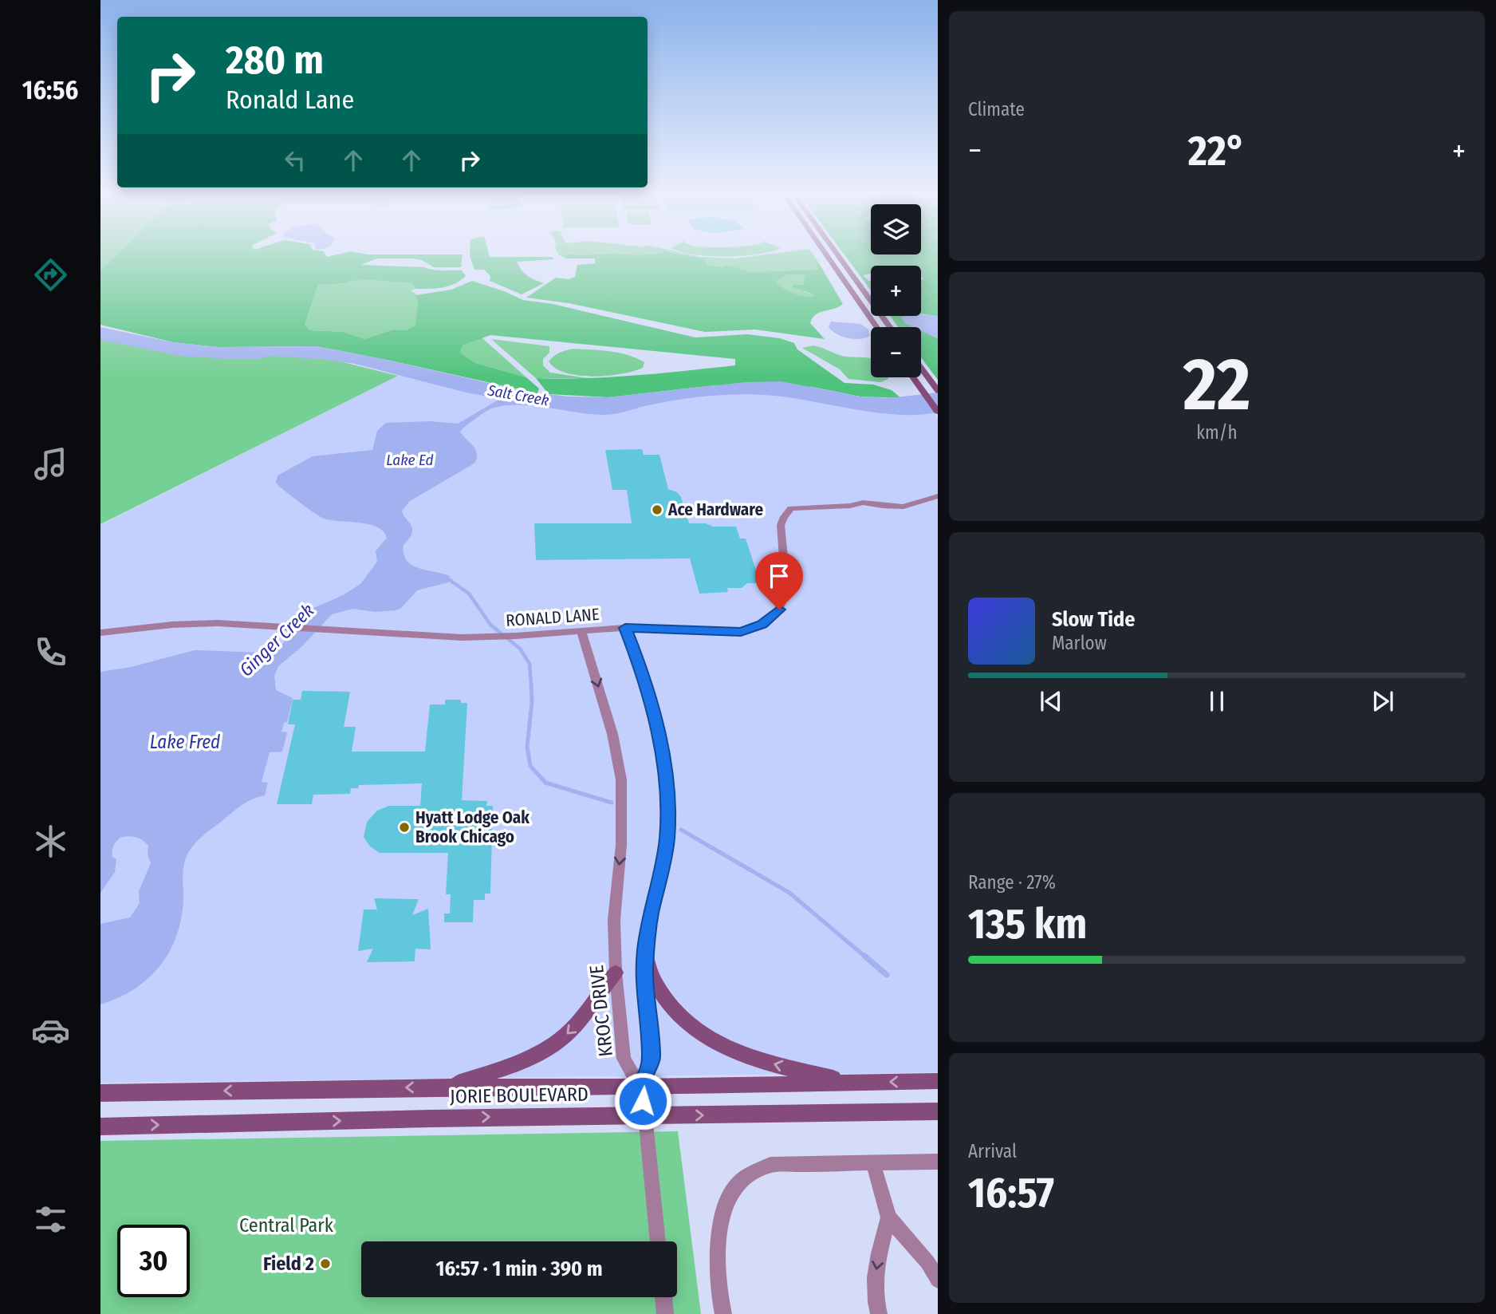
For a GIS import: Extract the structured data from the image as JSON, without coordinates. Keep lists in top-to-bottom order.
{
  "streets": {
    "main road": ["JORIE BOULEVARD"],
    "street": ["RONALD LANE", "KROC DRIVE"]
  },
  "crossings": [
    ["RONALD LANE", "KROC DRIVE"],
    ["KROC DRIVE", "JORIE BOULEVARD"]
  ],
  "water": [
    "Salt Creek",
    "Lake Ed",
    "Ginger Creek",
    "Lake Fred"
  ],
  "parks": ["Central Park"],
  "places": ["Ace Hardware", "Hyatt Lodge Oak Brook Chicago", "Field 2"],
  "page": {
    "tabs": "16:56",
    "tile": [
      "Climate",
      ["22", "km/h"],
      ["Range · 27%", "135 km"],
      ["Arrival", "16:57"]
    ],
    "turn": ["280 m", "Ronald Lane"],
    "heat": ["−", "22°", "+"],
    "map_buttons": ["+", "−"],
    "song": ["Slow Tide", "Marlow"],
    "limit": "30",
    "trip": "16:57 · 1 min · 390 m"
  }
}
